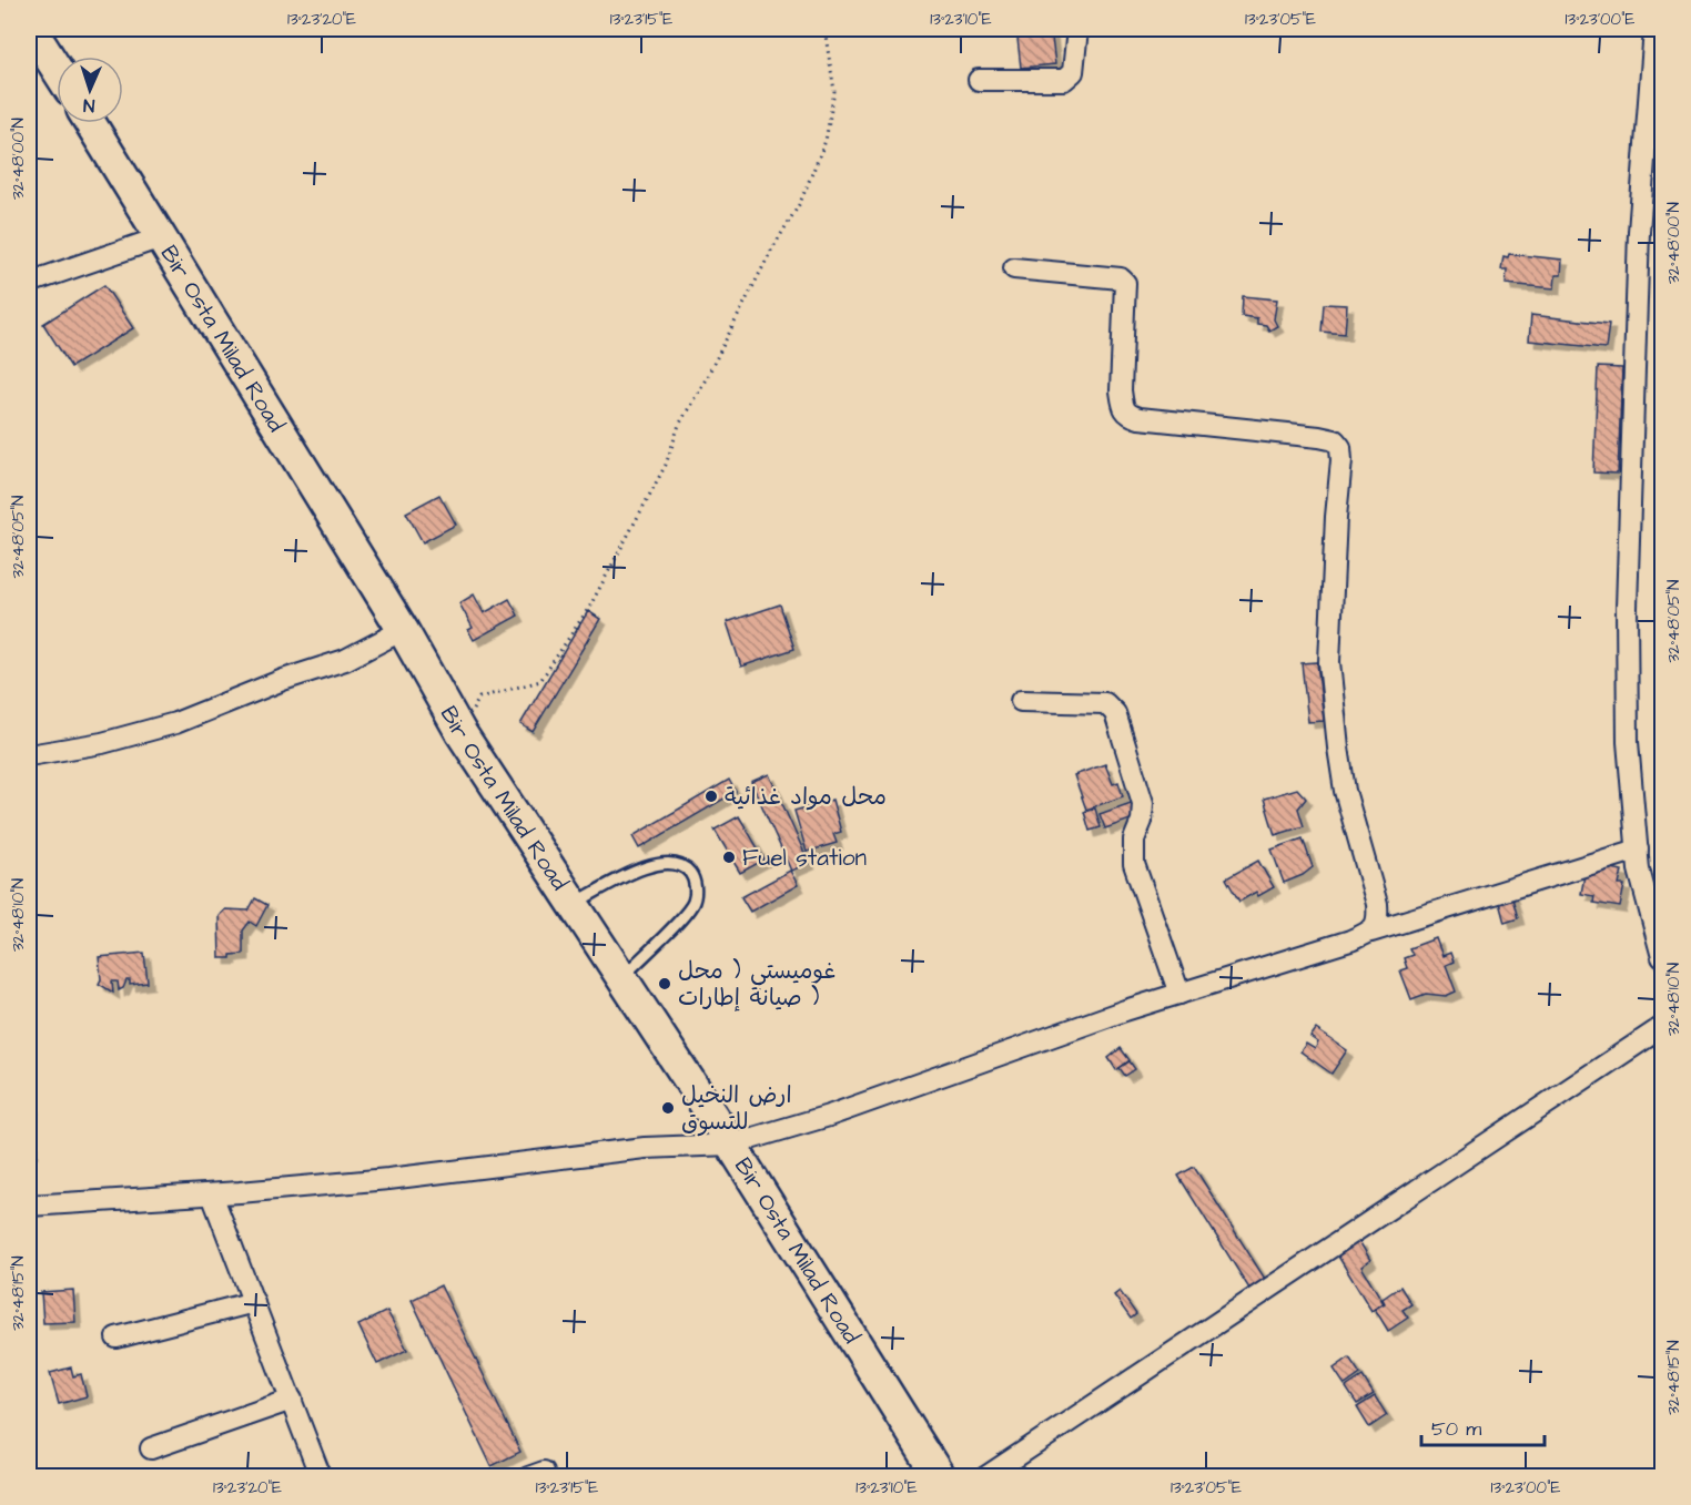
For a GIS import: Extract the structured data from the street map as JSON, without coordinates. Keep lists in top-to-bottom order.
{
  "streets": {
    "main road": ["Bir Osta Milad Road"]
  },
  "places": [
    "محل مواد غذائية",
    "Fuel station",
    "غوميستي ( محل صيانة إطارات )",
    "ارض النخيل للتسوق"
  ],
  "scale_bar": "50 m",
  "north": "bottom",
  "coordinates": [
    "13°23'20\"E",
    "13°23'15\"E",
    "13°23'10\"E",
    "13°23'05\"E",
    "13°23'00\"E",
    "32°48'00\"N",
    "32°48'05\"N",
    "32°48'10\"N",
    "32°48'15\"N"
  ]
}
